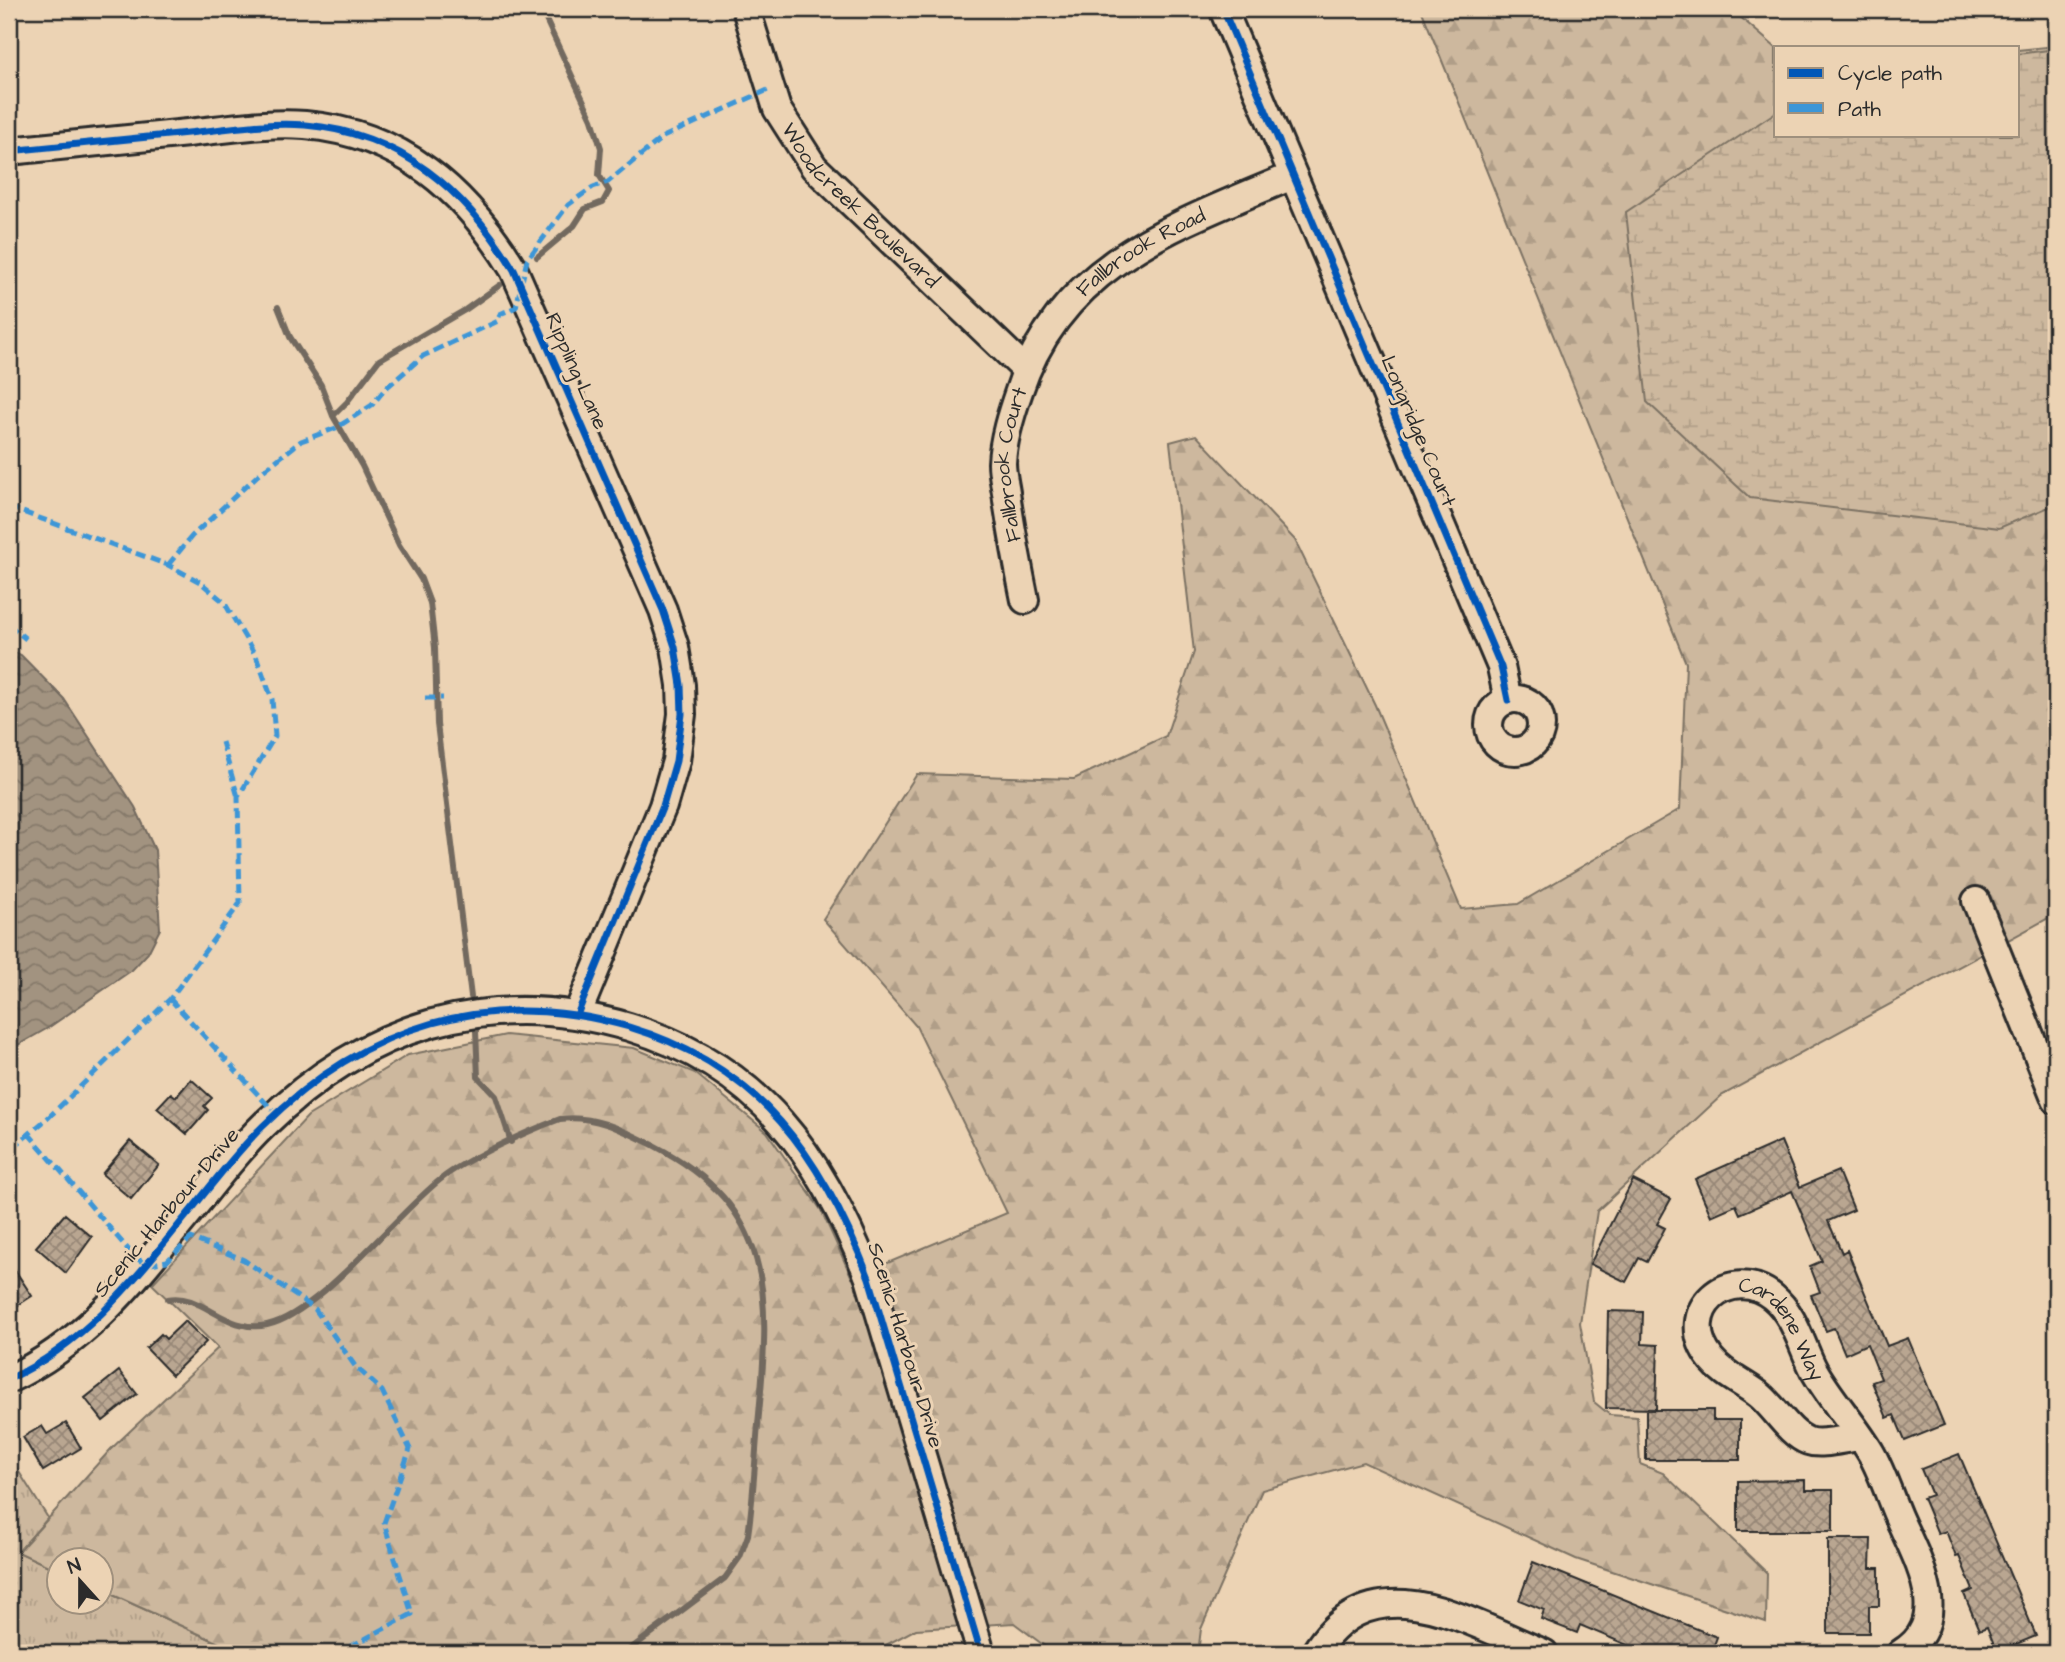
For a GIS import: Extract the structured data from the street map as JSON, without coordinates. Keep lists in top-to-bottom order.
{
  "streets": {
    "street": [
      "Woodcreek Boulevard",
      "Fallbrook Road",
      "Rippling Lane",
      "Longridge Court",
      "Fallbrook Court",
      "Scenic Harbour Drive",
      "Cardene Way"
    ]
  },
  "crossings": [
    ["Woodcreek Boulevard", "Fallbrook Road"],
    ["Woodcreek Boulevard", "Fallbrook Court"],
    ["Fallbrook Road", "Longridge Court"],
    ["Fallbrook Road", "Fallbrook Court"],
    ["Rippling Lane", "Scenic Harbour Drive"]
  ],
  "legend": ["Cycle path", "Path"],
  "north": "top"
}
